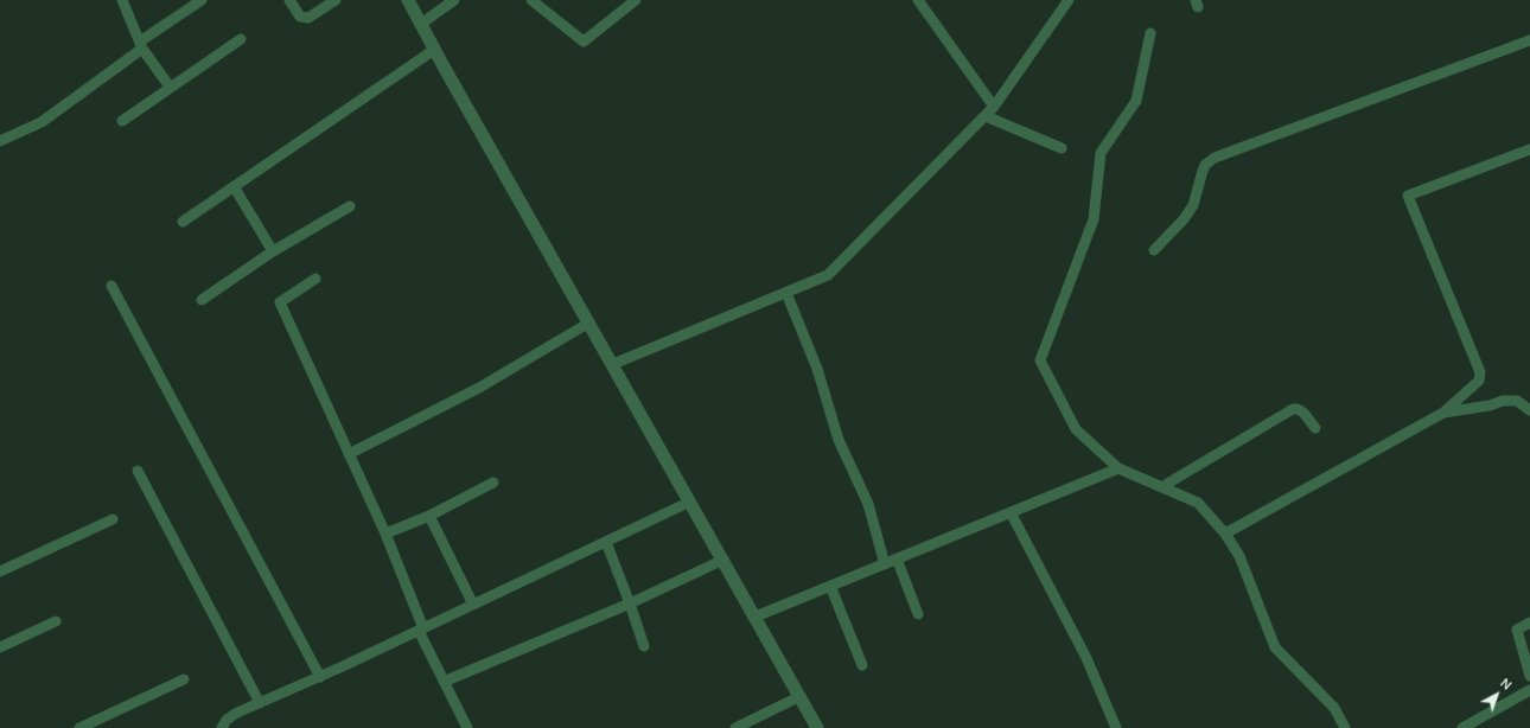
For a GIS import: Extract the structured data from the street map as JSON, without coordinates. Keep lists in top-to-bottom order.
{
  "north": "top right"
}
